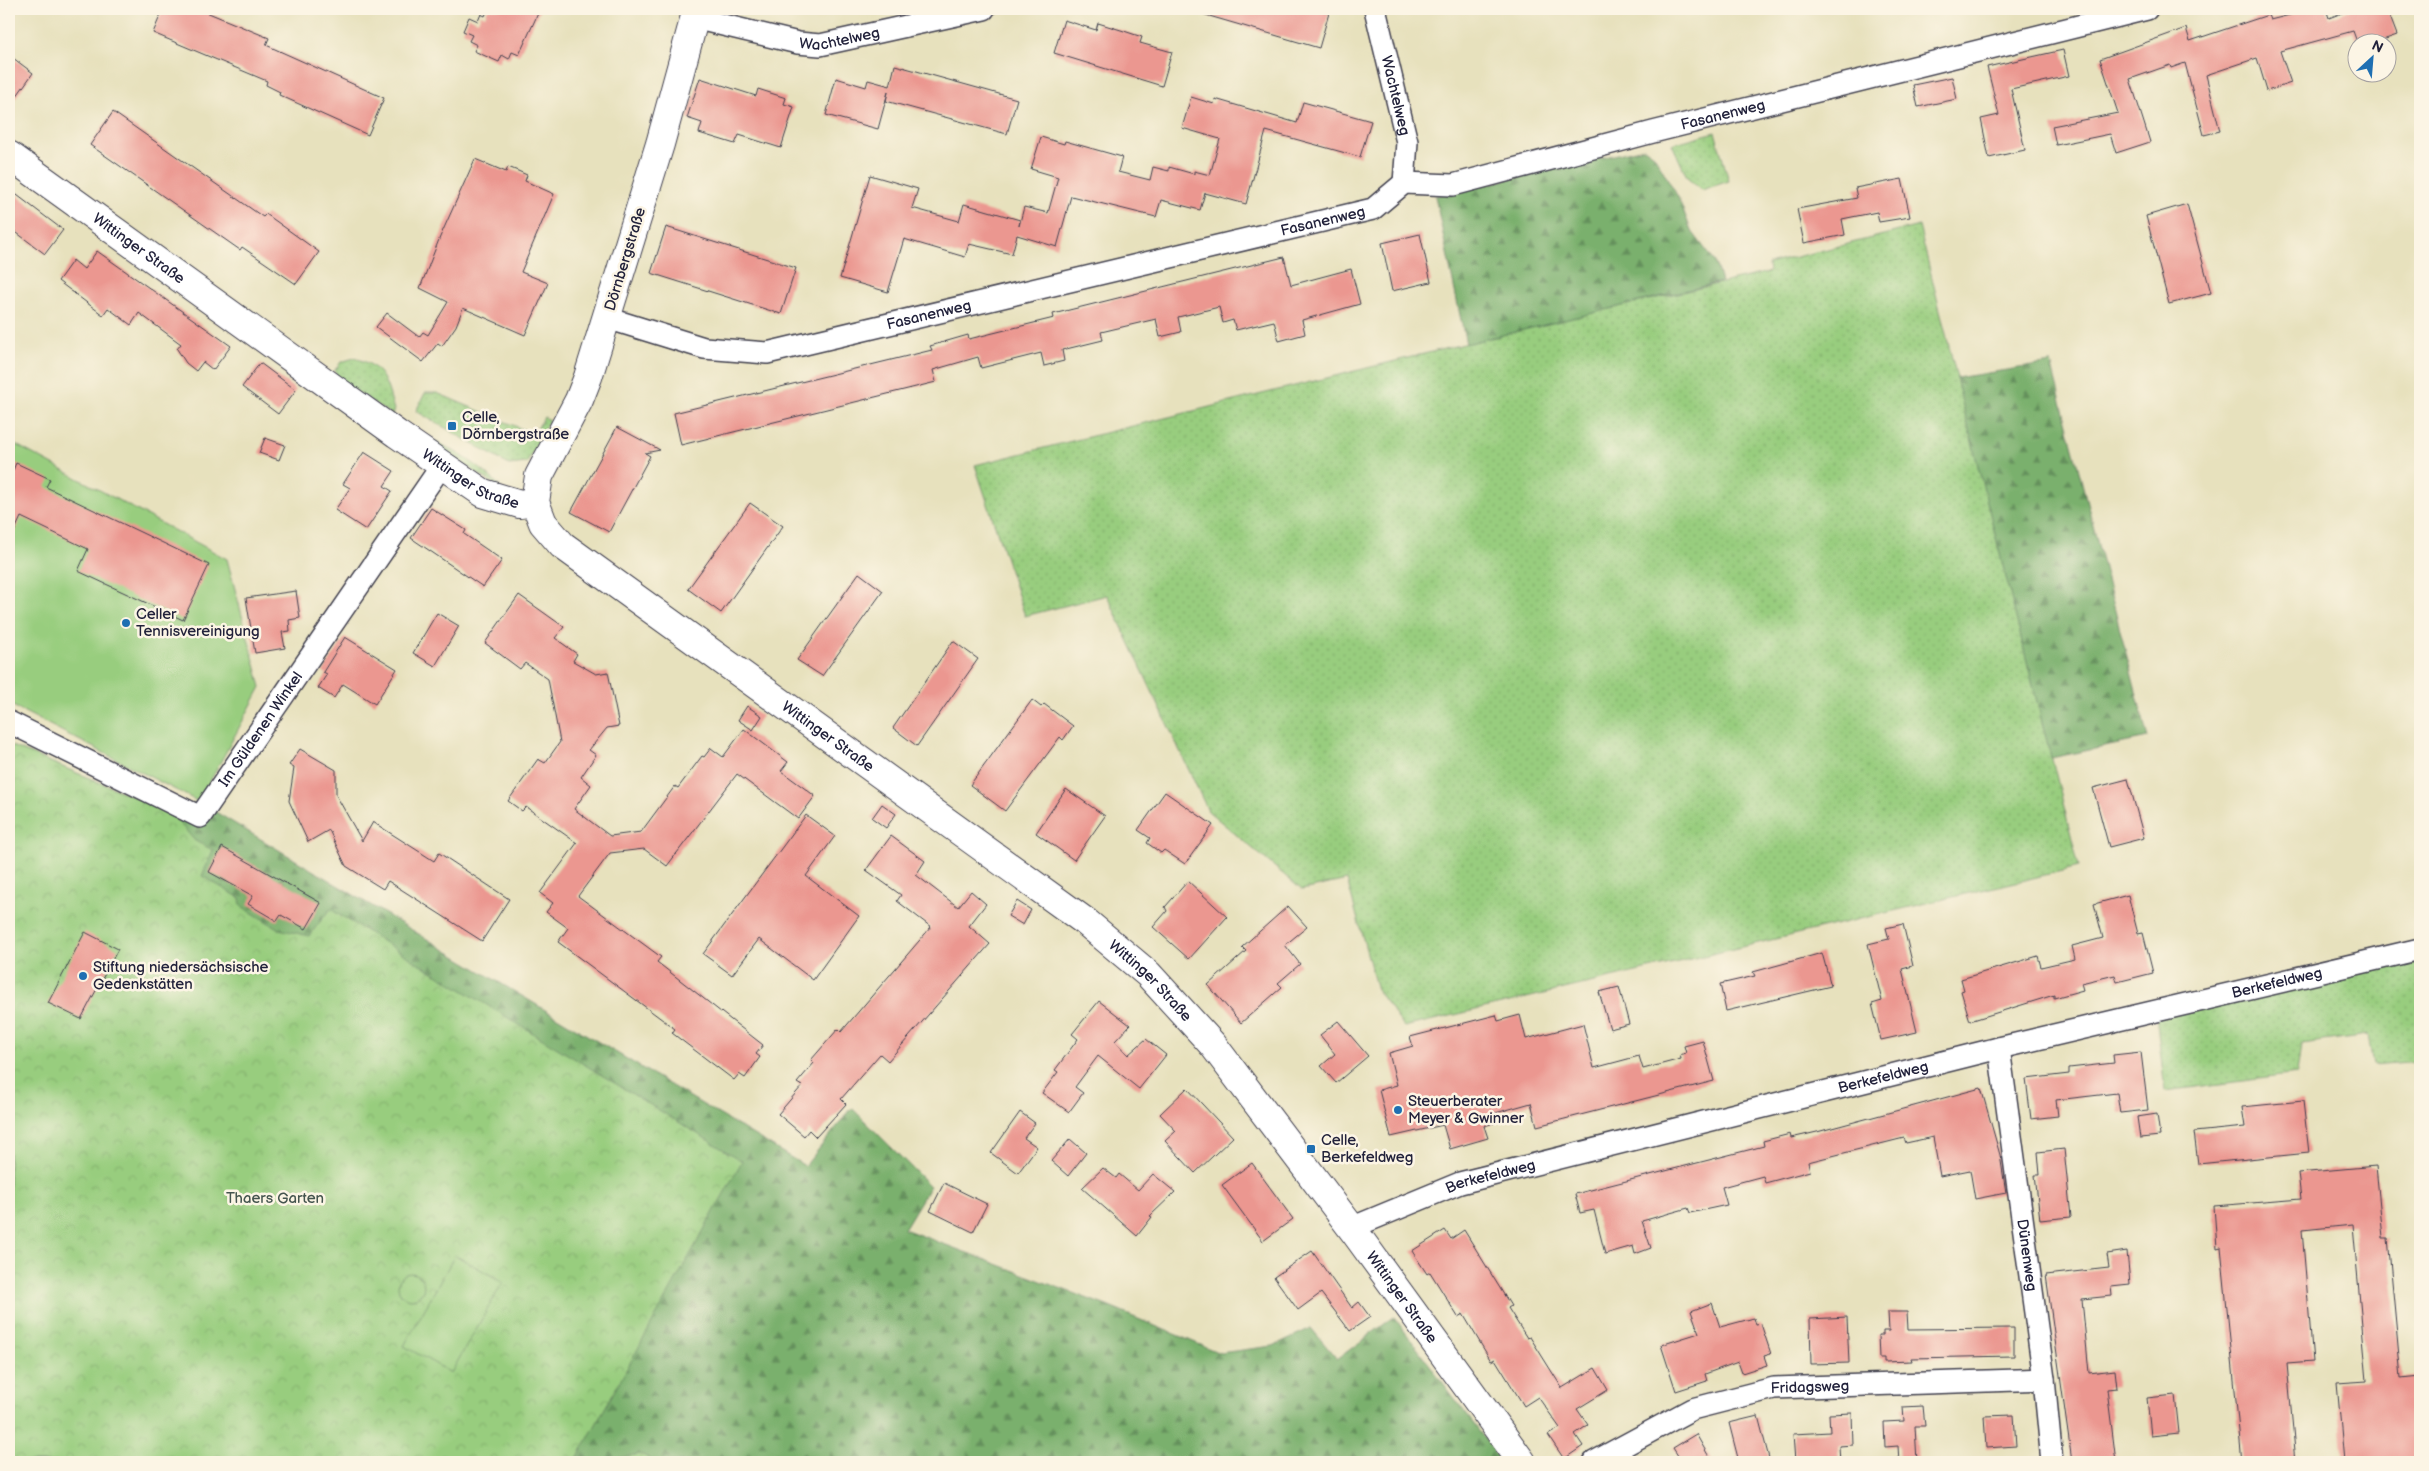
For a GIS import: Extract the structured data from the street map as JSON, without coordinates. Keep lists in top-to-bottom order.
{
  "streets": {
    "main road": ["Wittinger Straße", "Dörnbergstraße"],
    "street": [
      "Wachtelweg",
      "Fasanenweg",
      "Im Güldenen Winkel",
      "Berkefeldweg",
      "Dünenweg",
      "Fridagsweg"
    ]
  },
  "crossings": [
    ["Wachtelweg", "Fasanenweg"],
    ["Wachtelweg", "Dörnbergstraße"],
    ["Fasanenweg", "Dörnbergstraße"],
    ["Wittinger Straße", "Dörnbergstraße"],
    ["Wittinger Straße", "Im Güldenen Winkel"],
    ["Wittinger Straße", "Berkefeldweg"],
    ["Berkefeldweg", "Dünenweg"],
    ["Dünenweg", "Fridagsweg"]
  ],
  "parks": ["Thaers Garten"],
  "places": {
    "transit": ["Celle, Dörnbergstraße", "Celle, Berkefeldweg"],
    "other": ["Celler Tennisvereinigung", "Stiftung niedersächsische Gedenkstätten", "Steuerberater Meyer & Gwinner"]
  },
  "north": "top right"
}
